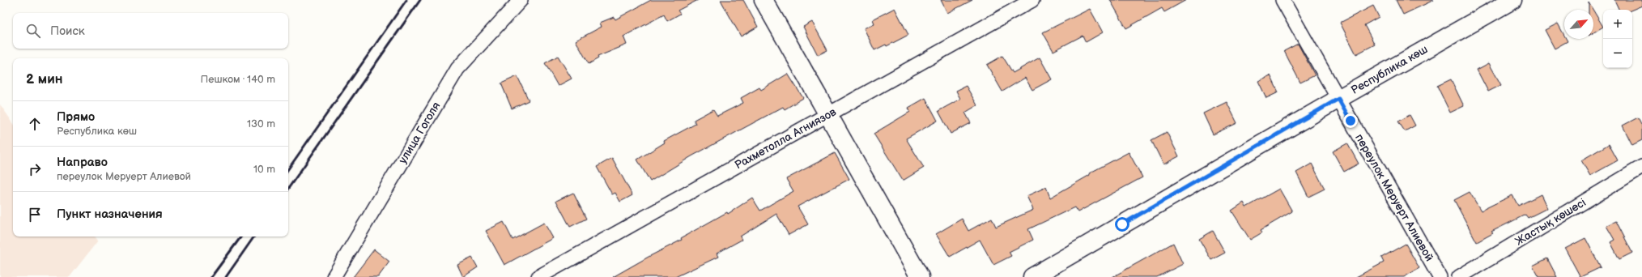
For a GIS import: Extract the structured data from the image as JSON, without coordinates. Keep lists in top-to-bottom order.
{
  "streets": {
    "main road": ["Республика көш"],
    "street": [
      "улица Гоголя",
      "Рахметолла Агниязов",
      "переулок Меруерт Алиевой",
      "Жастық көшесі"
    ]
  },
  "crossings": [
    ["Республика көш", "переулок Меруерт Алиевой"]
  ],
  "north": "top right",
  "page": {
    "map_buttons": ["+", "−"],
    "search": "Поиск",
    "heading": ["2 мин", "Пешком · 140 m"],
    "list": [
      ["Прямо", "Республика көш", "130 m"],
      ["Направо", "переулок Меруерт Алиевой", "10 m"],
      "Пункт назначения"
    ]
  }
}
